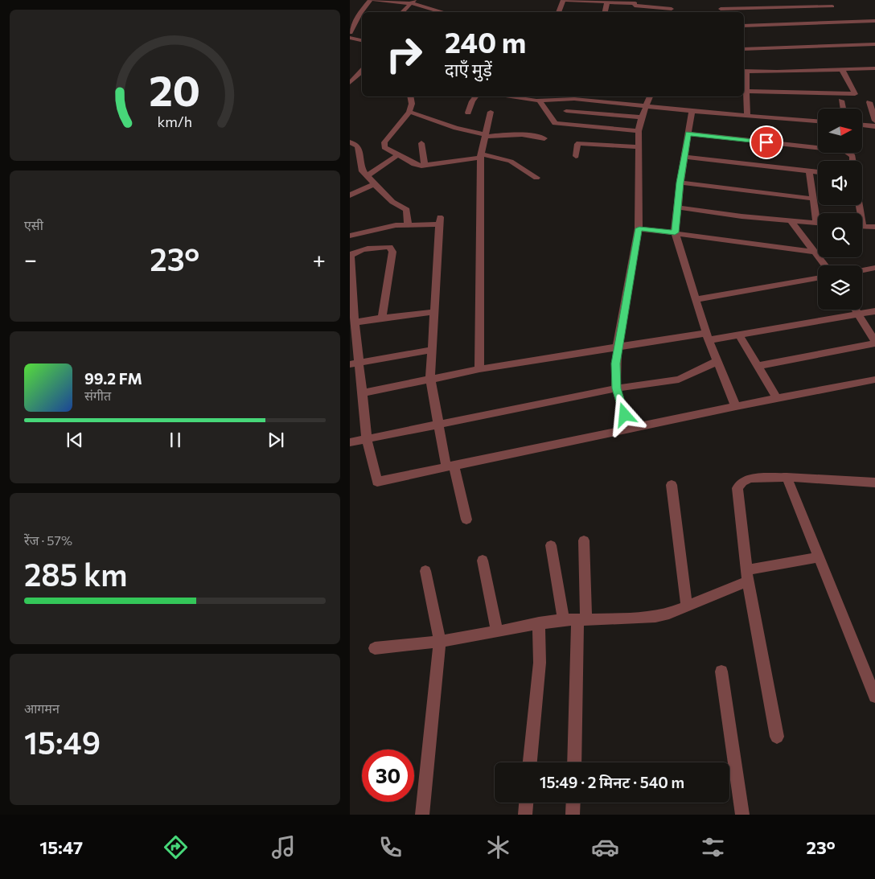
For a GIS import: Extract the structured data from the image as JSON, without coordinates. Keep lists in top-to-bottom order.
{
  "north": "right",
  "page": {
    "turn": ["240 m", "दाएँ मुड़ें"],
    "tile": [
      "एसी",
      ["रेंज · 57%", "285 km"],
      ["आगमन", "15:49"]
    ],
    "heat": ["−", "23°", "+"],
    "song": ["99.2 FM", "संगीत"],
    "limit": "30",
    "trip": "15:49 · 2 मिनट · 540 m",
    "tabs": ["15:47", "23°"],
    "gauge": ["20", "km/h"]
  }
}
